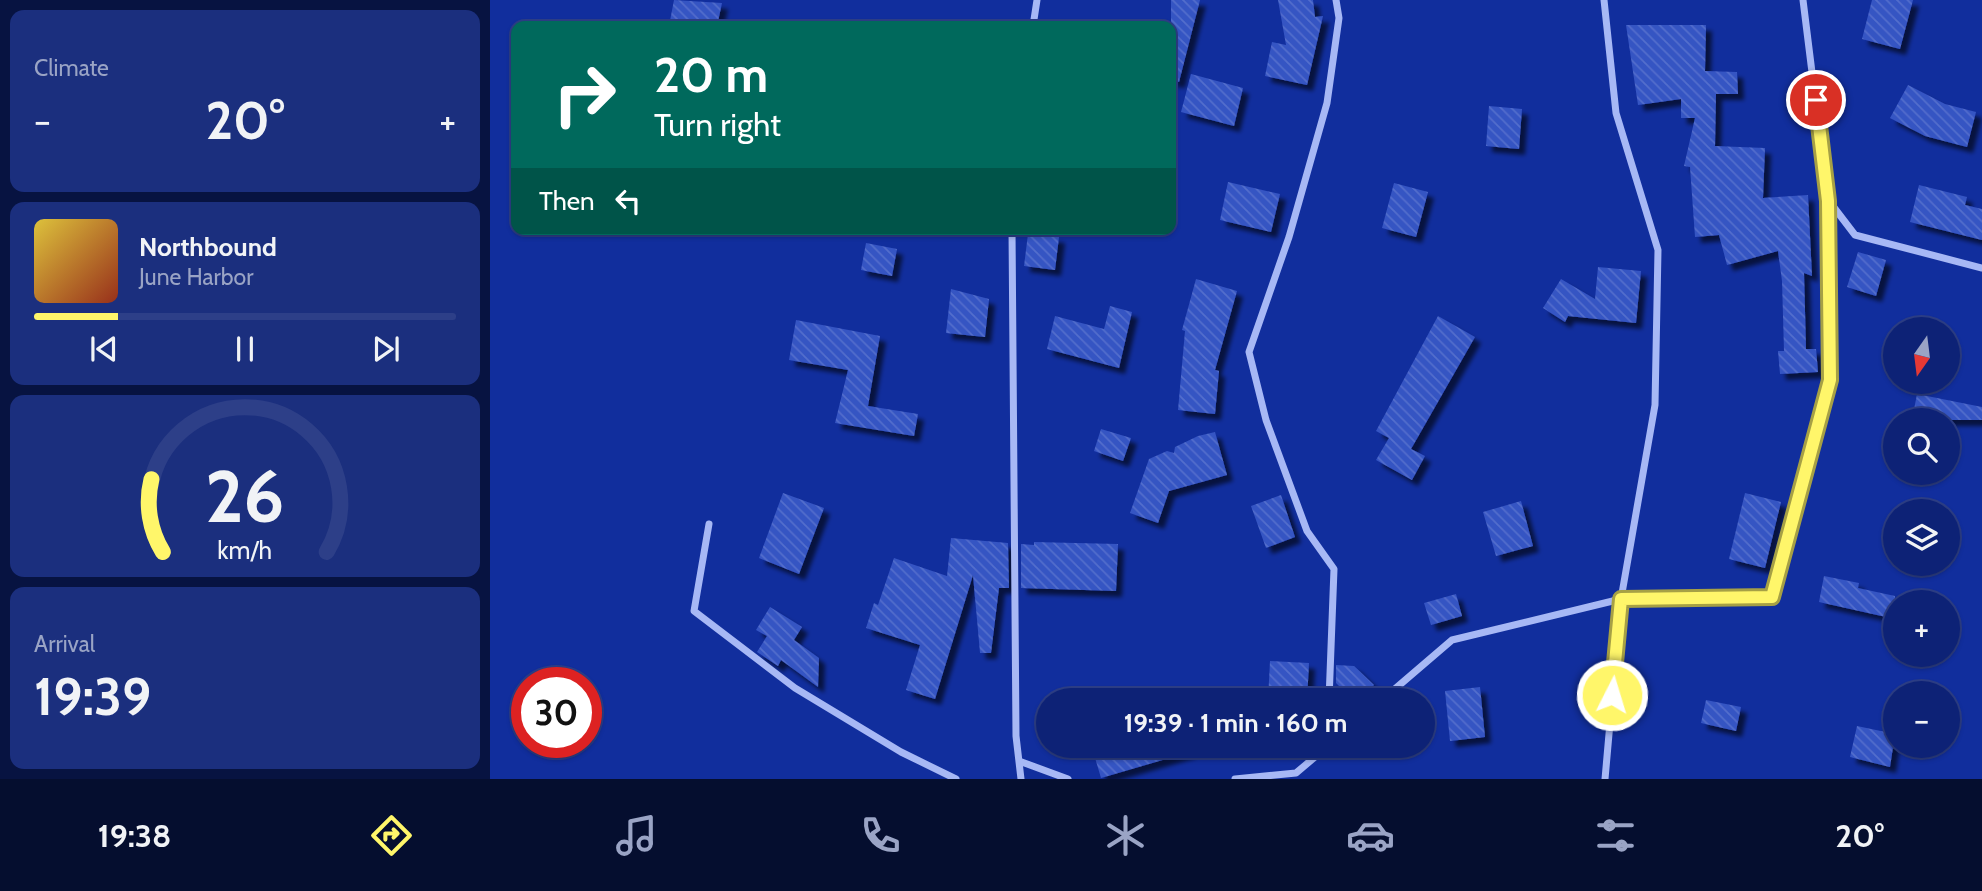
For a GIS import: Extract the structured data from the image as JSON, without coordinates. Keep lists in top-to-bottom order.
{
  "north": "bottom",
  "page": {
    "tile": [
      "Climate",
      ["Arrival", "19:39"]
    ],
    "turn": ["20 m", "Turn right"],
    "heat": ["−", "20°", "+"],
    "then": "Then",
    "song": ["Northbound", "June Harbor"],
    "map_buttons": ["+", "−"],
    "limit": "30",
    "trip": "19:39 · 1 min · 160 m",
    "tabs": ["19:38", "20°"],
    "gauge": ["26", "km/h"]
  }
}
